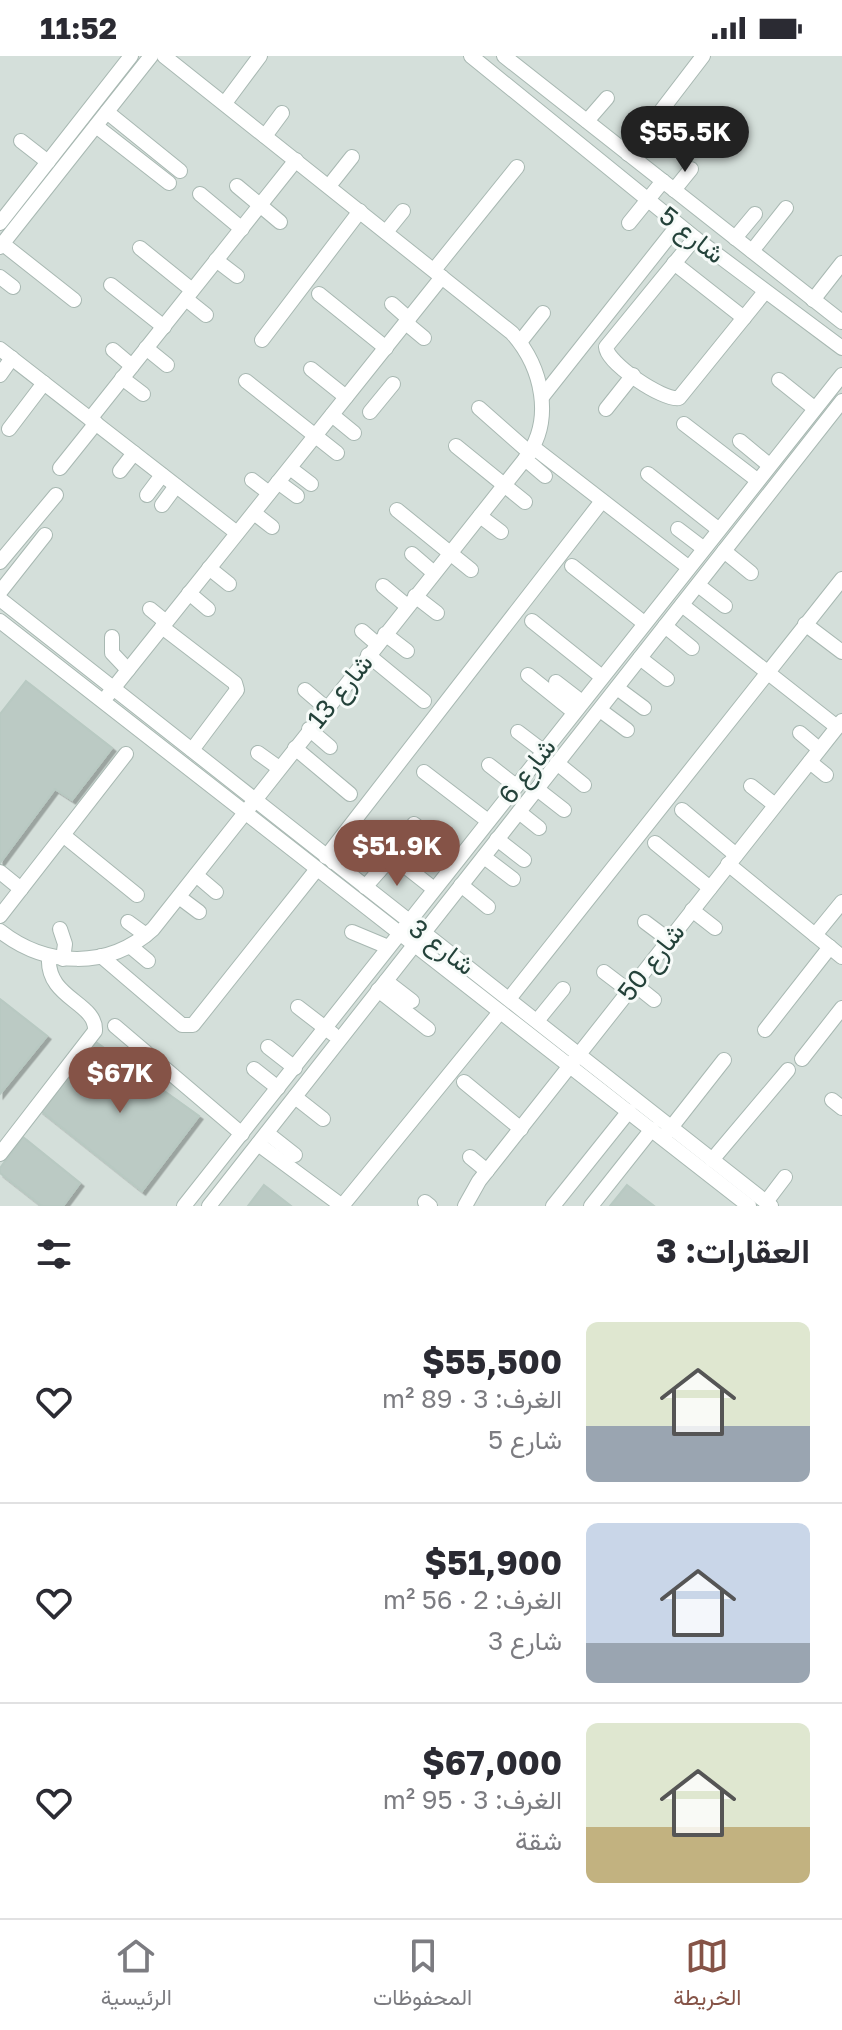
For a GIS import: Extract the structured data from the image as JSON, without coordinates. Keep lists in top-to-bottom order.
{
  "streets": {
    "street": [
      "شارع 5",
      "شارع 13",
      "شارع 6",
      "شارع 3",
      "شارع 50"
    ]
  },
  "crossings": [
    ["شارع 13", "شارع 3"],
    ["شارع 6", "شارع 3"],
    ["شارع 3", "شارع 50"]
  ],
  "page": {
    "status": "11:52",
    "price": ["$55.5K", "$51.9K", "$67K"],
    "heading": "العقارات: 3",
    "list": [
      {
        "name": "$55,500",
        "note": "الغرف: 3 · 89 m² · شارع 5"
      },
      {
        "name": "$51,900",
        "note": "الغرف: 2 · 56 m² · شارع 3"
      },
      {
        "name": "$67,000",
        "note": "الغرف: 3 · 95 m² · شقة"
      }
    ],
    "tabs": ["الخريطة", "المحفوظات", "الرئيسية"]
  }
}
